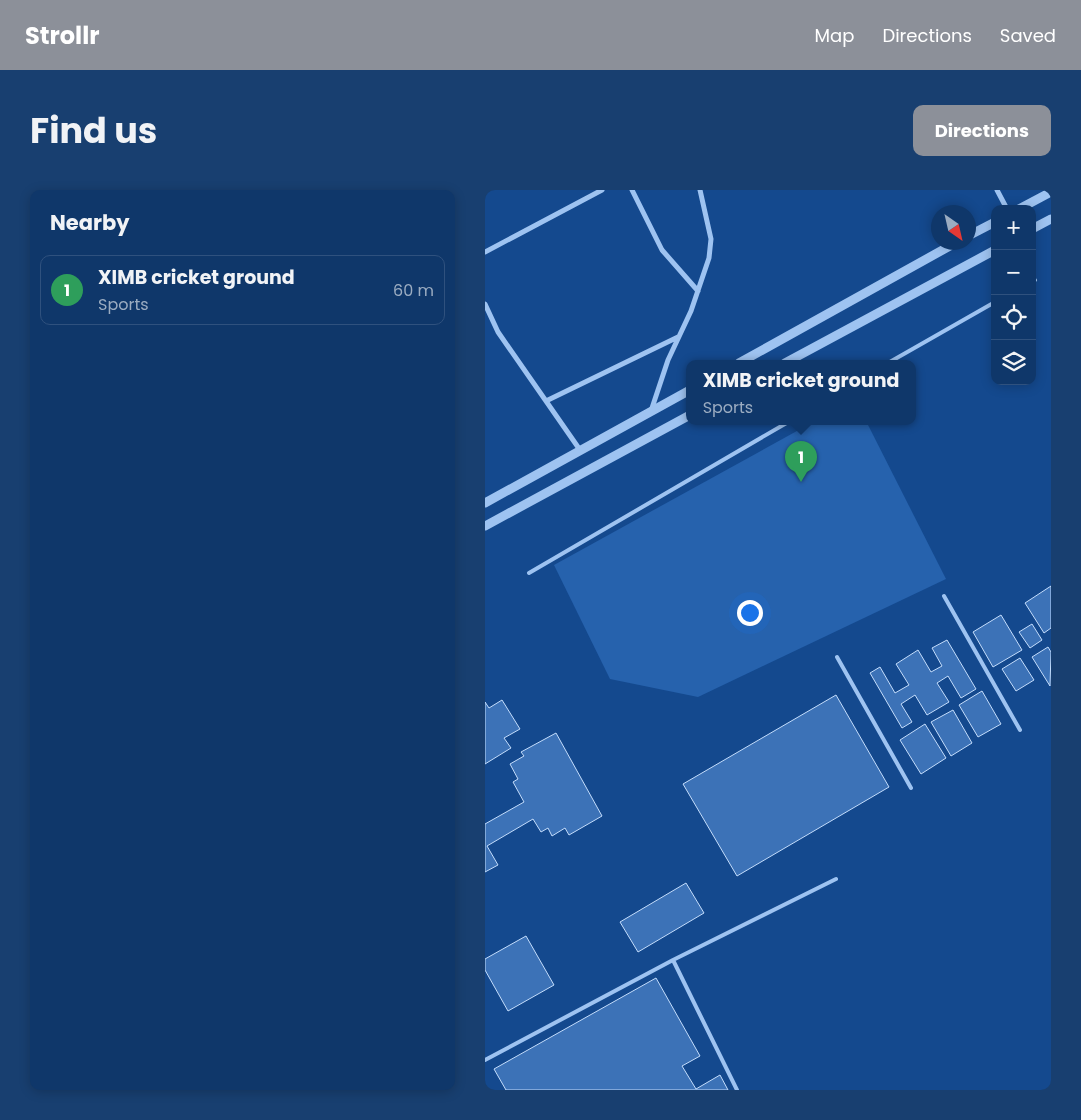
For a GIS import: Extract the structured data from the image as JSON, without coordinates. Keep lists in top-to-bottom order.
{
  "north": "bottom right",
  "page": {
    "header": "Strollr",
    "nav": ["Map", "Directions", "Saved"],
    "title": "Find us",
    "buttons": "Directions",
    "heading": "Nearby",
    "map_buttons": ["+", "−"],
    "list": [
      {
        "mark": "1",
        "name": "XIMB cricket ground",
        "note": "Sports",
        "value": "60 m"
      }
    ],
    "popup": ["XIMB cricket ground", "Sports"],
    "pins": "1"
  }
}
